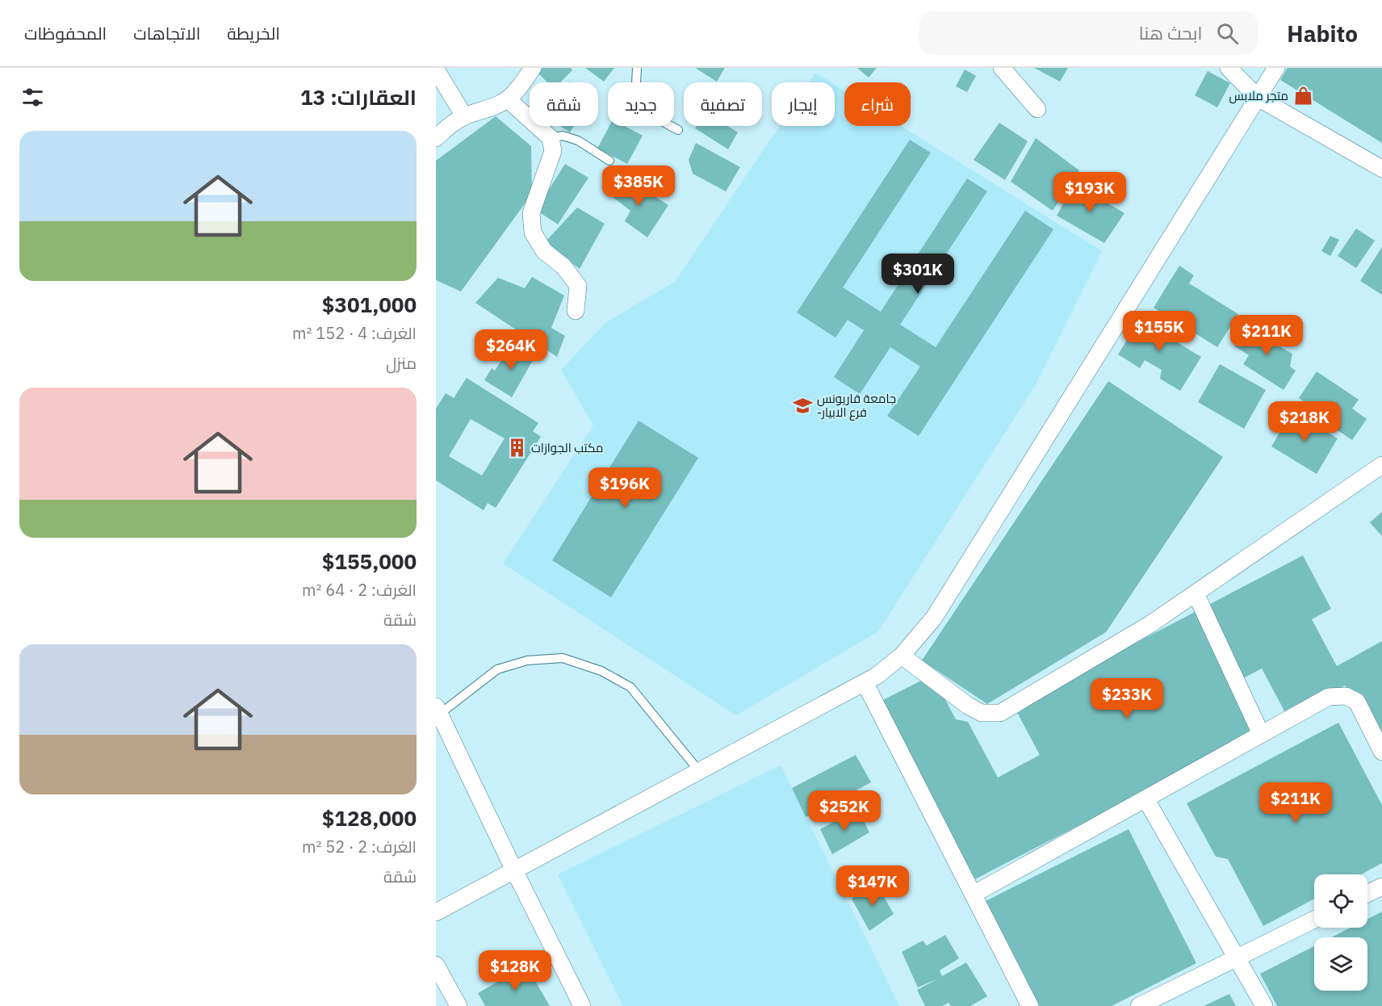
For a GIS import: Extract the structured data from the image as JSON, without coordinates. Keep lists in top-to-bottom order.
{
  "places": {
    "shop": ["متجر ملابس"],
    "school or university": ["جامعة قاريونس -فرع الابيار"],
    "building": ["مكتب الجوازات"]
  },
  "page": {
    "header": "Habito",
    "search": "ابحث هنا",
    "nav": ["الخريطة", "الاتجاهات", "المحفوظات"],
    "heading": "العقارات: 13",
    "chip": [
      "شراء",
      "إيجار",
      "تصفية",
      "جديد",
      "شقة"
    ],
    "list": [
      {
        "name": "$301,000",
        "note": "الغرف: 4 · 152 m² · منزل"
      },
      {
        "name": "$155,000",
        "note": "الغرف: 2 · 64 m² · شقة"
      },
      {
        "name": "$128,000",
        "note": "الغرف: 2 · 52 m² · شقة"
      }
    ],
    "price": [
      "$385K",
      "$193K",
      "$301K",
      "$155K",
      "$211K",
      "$264K",
      "$218K",
      "$196K",
      "$233K",
      "$211K",
      "$252K",
      "$147K",
      "$128K"
    ]
  }
}
